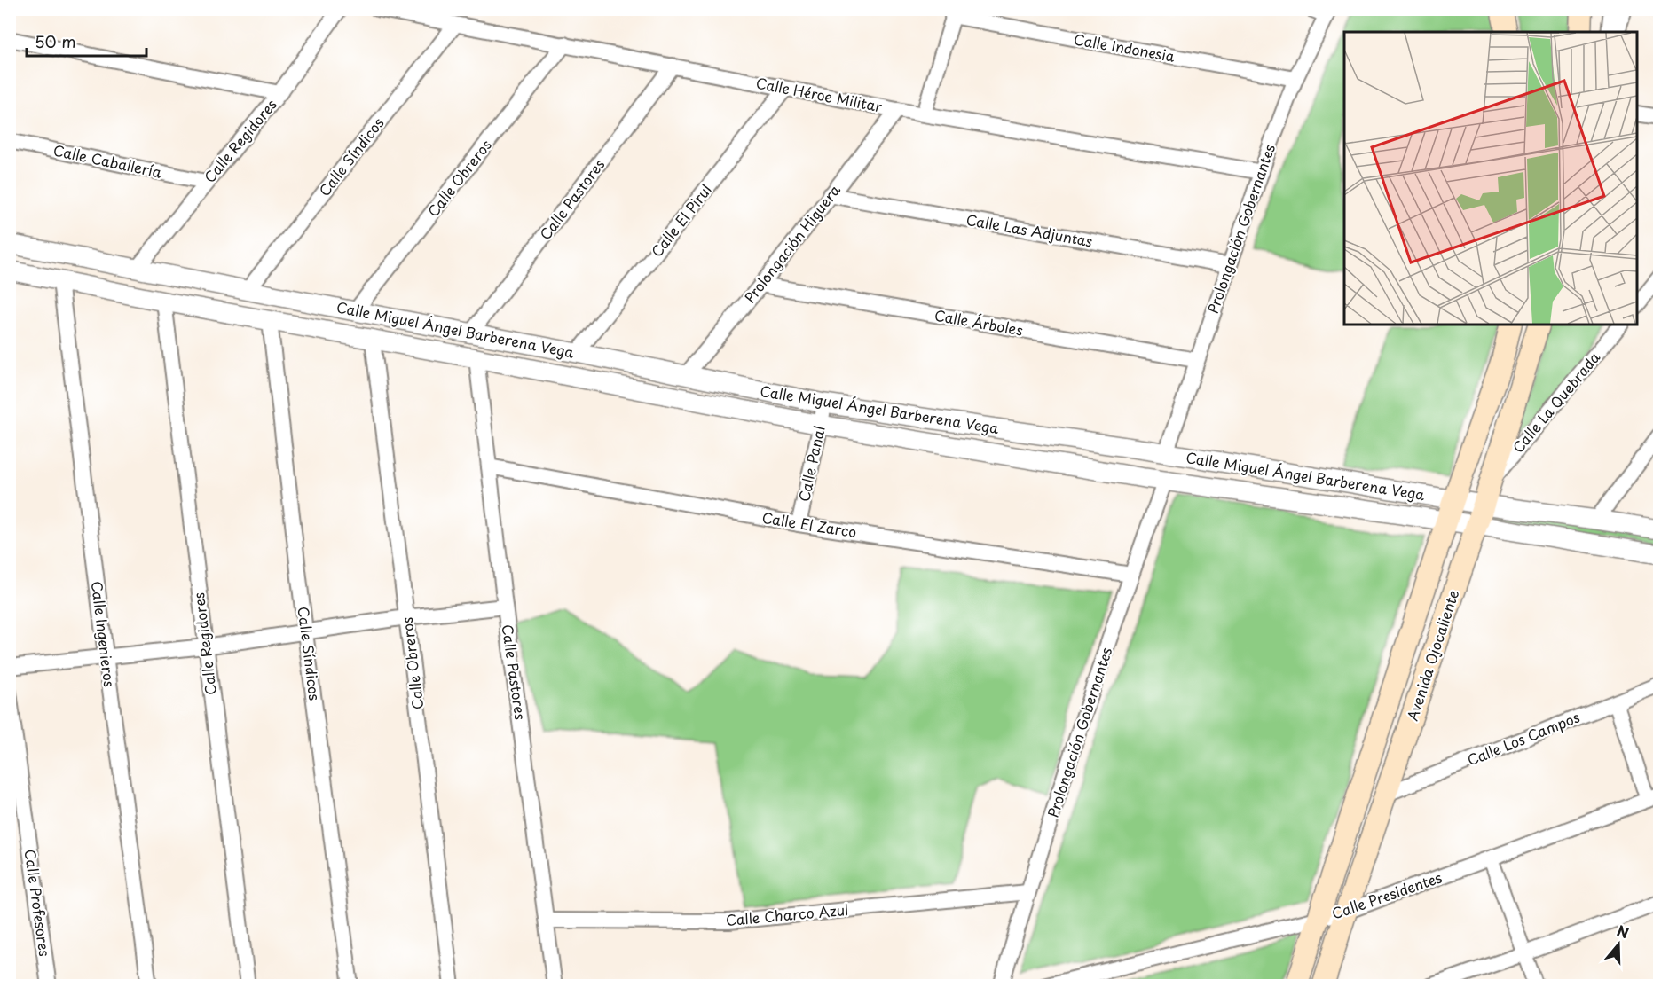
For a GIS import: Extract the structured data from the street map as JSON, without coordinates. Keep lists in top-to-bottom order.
{
  "streets": {
    "main road": ["Avenida Ojocaliente"],
    "street": [
      "Calle Indonesia",
      "Calle Héroe Militar",
      "Calle Regidores",
      "Calle Síndicos",
      "Calle Caballería",
      "Calle Obreros",
      "Calle Pastores",
      "Calle El Pirul",
      "Prolongación Gobernantes",
      "Calle Las Adjuntas",
      "Prolongación Higuera",
      "Calle Árboles",
      "Calle Miguel Ángel Barberena Vega",
      "Calle La Quebrada",
      "Calle Panal",
      "Calle El Zarco",
      "Calle Ingenieros",
      "Calle Los Campos",
      "Calle Presidentes",
      "Calle Profesores",
      "Calle Charco Azul"
    ]
  },
  "crossings": [
    ["Calle Indonesia", "Prolongación Gobernantes"],
    ["Calle Héroe Militar", "Calle Síndicos"],
    ["Calle Héroe Militar", "Calle Obreros"],
    ["Calle Héroe Militar", "Calle Pastores"],
    ["Calle Héroe Militar", "Calle El Pirul"],
    ["Calle Héroe Militar", "Prolongación Gobernantes"],
    ["Calle Héroe Militar", "Prolongación Higuera"],
    ["Calle Regidores", "Calle Caballería"],
    ["Calle Regidores", "Calle Miguel Ángel Barberena Vega"],
    ["Calle Síndicos", "Calle Miguel Ángel Barberena Vega"],
    ["Calle Obreros", "Calle Miguel Ángel Barberena Vega"],
    ["Calle Pastores", "Calle Miguel Ángel Barberena Vega"],
    ["Calle Pastores", "Calle El Zarco"],
    ["Calle Pastores", "Calle Charco Azul"],
    ["Calle El Pirul", "Calle Miguel Ángel Barberena Vega"],
    ["Prolongación Gobernantes", "Calle Las Adjuntas"],
    ["Prolongación Gobernantes", "Calle Árboles"],
    ["Prolongación Gobernantes", "Calle Miguel Ángel Barberena Vega"],
    ["Prolongación Gobernantes", "Calle El Zarco"],
    ["Prolongación Gobernantes", "Calle Charco Azul"],
    ["Calle Las Adjuntas", "Prolongación Higuera"],
    ["Prolongación Higuera", "Calle Árboles"],
    ["Prolongación Higuera", "Calle Miguel Ángel Barberena Vega"],
    ["Calle Miguel Ángel Barberena Vega", "Calle Panal"],
    ["Calle Miguel Ángel Barberena Vega", "Calle Ingenieros"],
    ["Calle Miguel Ángel Barberena Vega", "Avenida Ojocaliente"],
    ["Calle La Quebrada", "Avenida Ojocaliente"],
    ["Calle Panal", "Calle El Zarco"],
    ["Avenida Ojocaliente", "Calle Los Campos"],
    ["Avenida Ojocaliente", "Calle Presidentes"]
  ],
  "scale_bar": "50 m",
  "north": "top"
}
